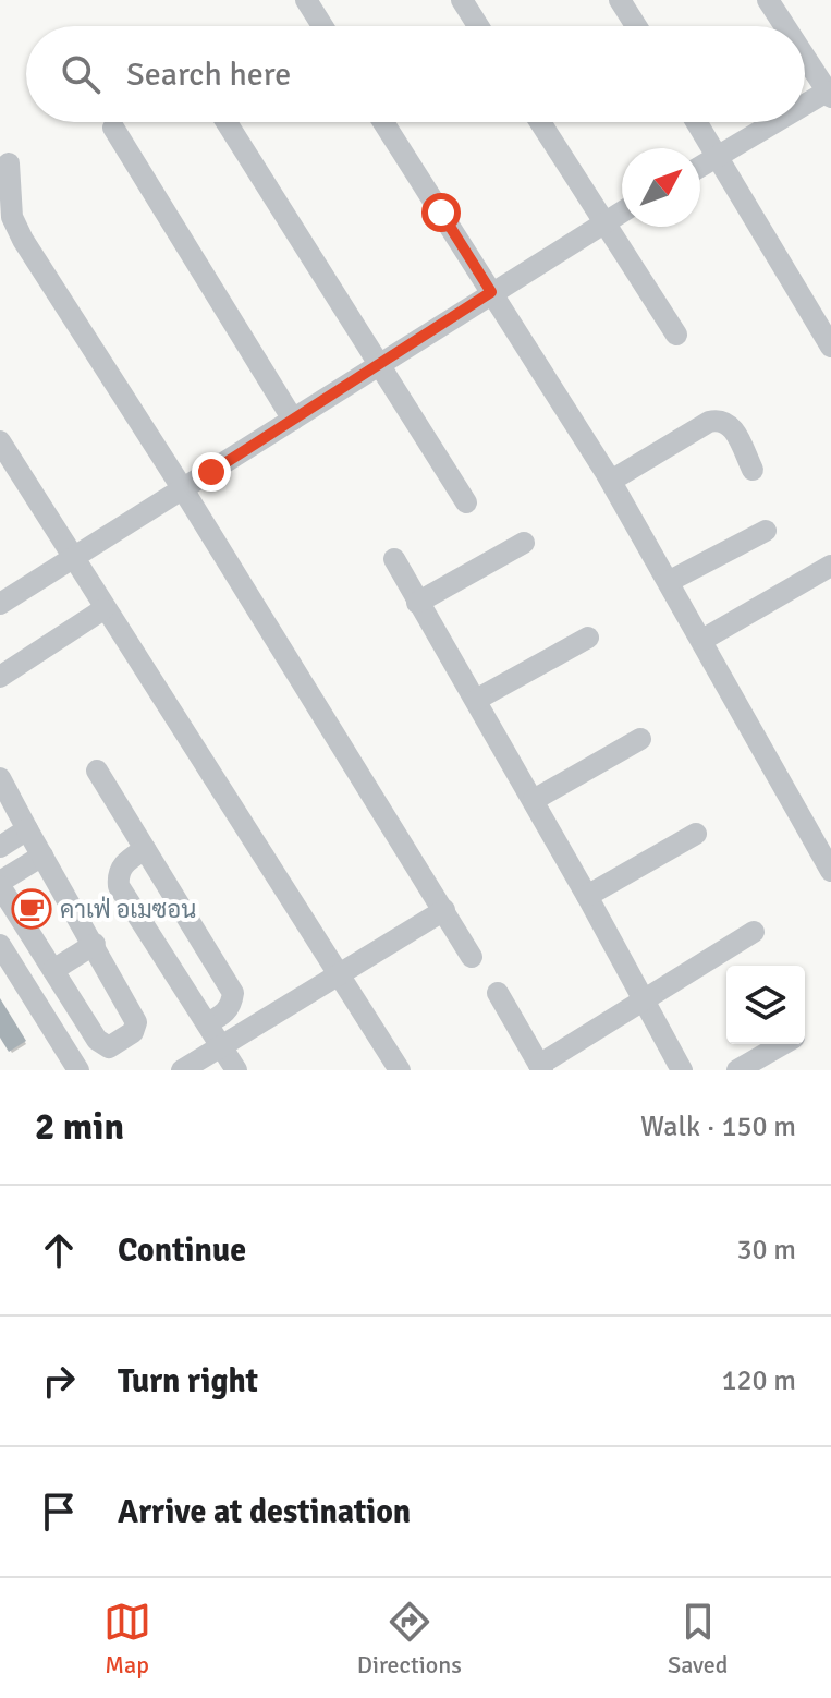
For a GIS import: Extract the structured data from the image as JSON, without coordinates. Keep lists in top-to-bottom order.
{
  "places": {
    "cafe": ["คาเฟ่ อเมซอน"]
  },
  "north": "top right",
  "page": {
    "search": "Search here",
    "heading": ["2 min", "Walk · 150 m"],
    "list": [
      ["Continue", "30 m"],
      ["Turn right", "120 m"],
      "Arrive at destination"
    ],
    "nav": ["Map", "Directions", "Saved"]
  }
}
